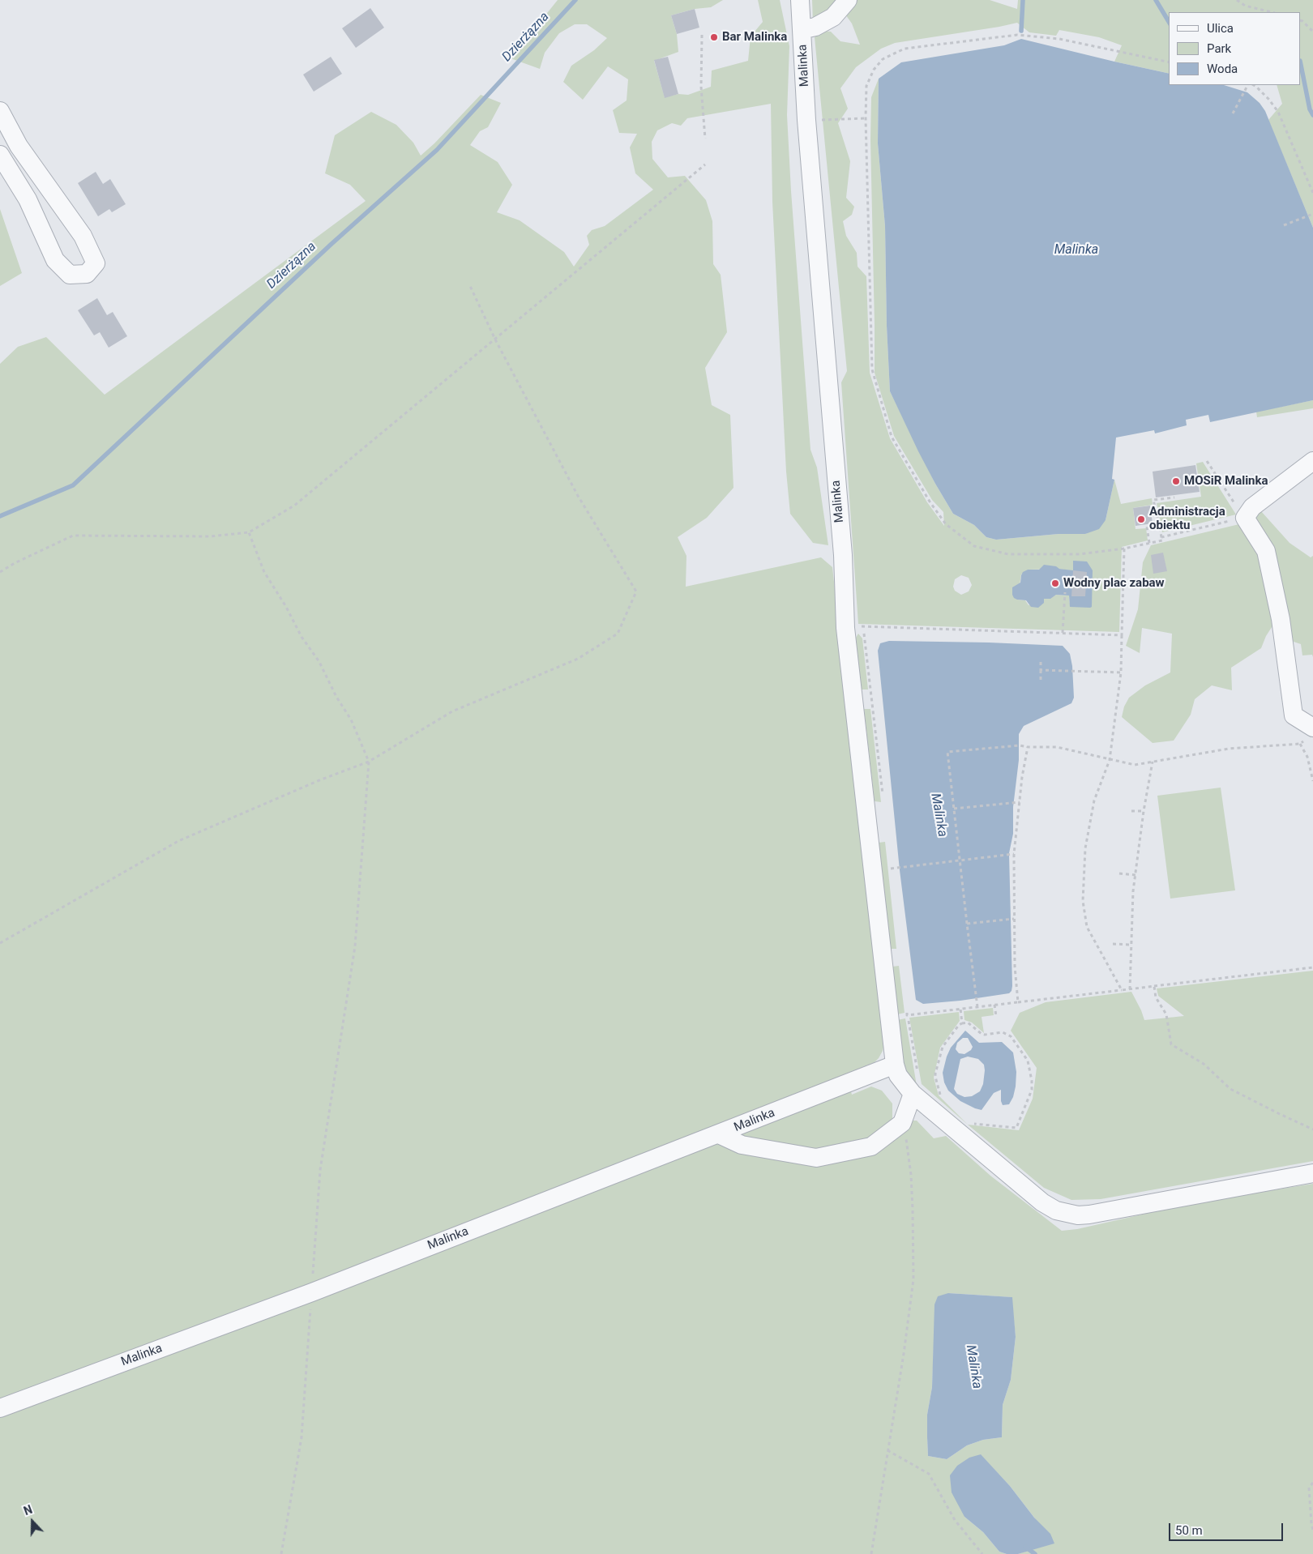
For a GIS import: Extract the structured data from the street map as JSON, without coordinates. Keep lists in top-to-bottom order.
{
  "streets": {
    "street": ["Malinka"]
  },
  "water": ["Dzierżązna", "Malinka"],
  "places": [
    "Bar Malinka",
    "MOSiR Malinka",
    "Administracja obiektu",
    "Wodny plac zabaw"
  ],
  "legend": ["Ulica", "Park", "Woda"],
  "scale_bar": "50 m",
  "north": "top"
}
